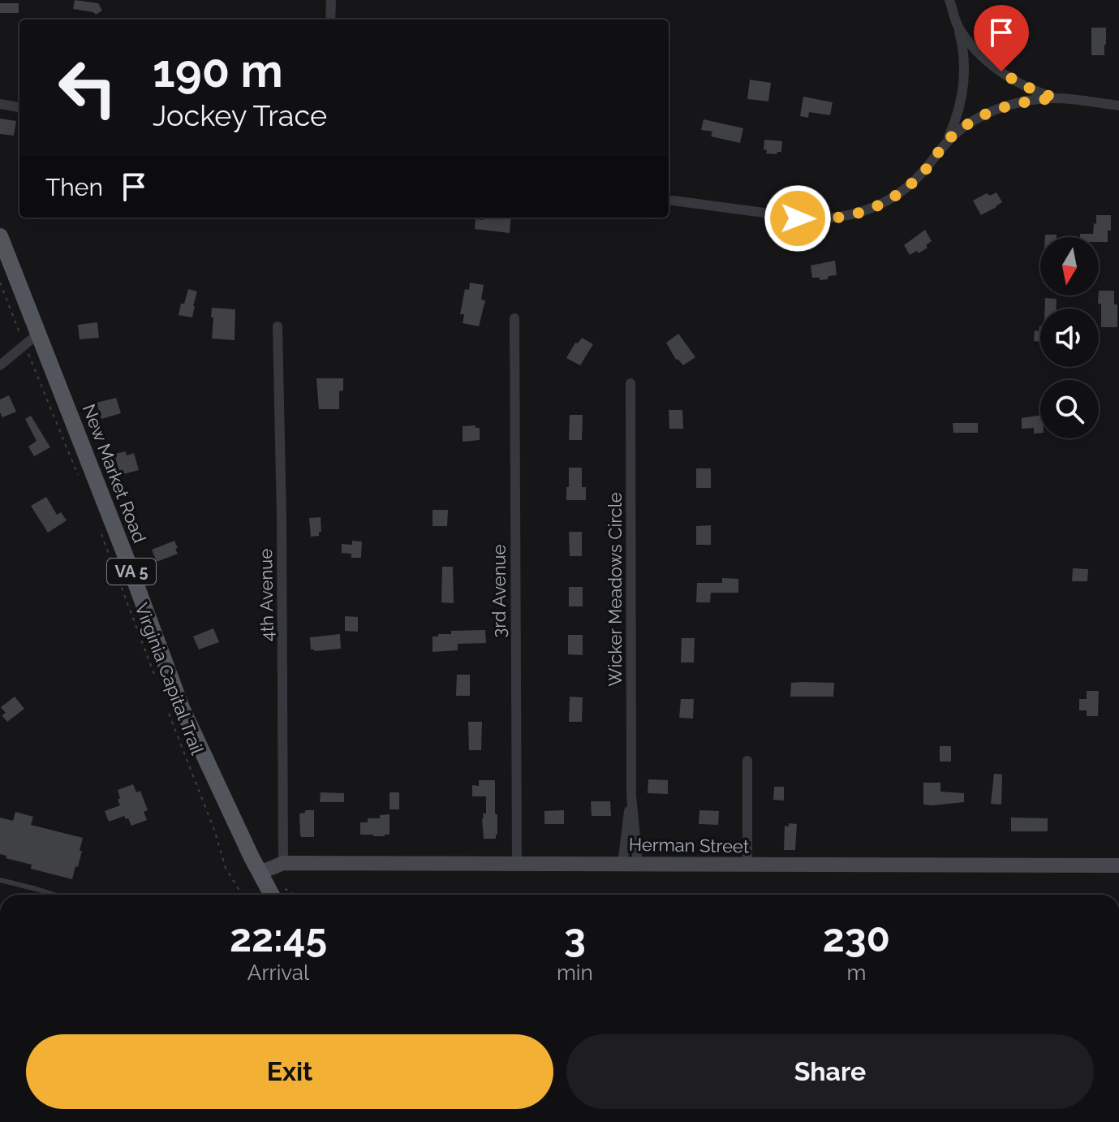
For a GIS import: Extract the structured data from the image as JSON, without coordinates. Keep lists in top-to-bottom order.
{
  "streets": {
    "main road": ["New Market Road", "VA 5"],
    "street": [
      "Wicker Meadows Circle",
      "3rd Avenue",
      "4th Avenue",
      "Herman Street"
    ],
    "path": ["Virginia Capital Trail"]
  },
  "crossings": [
    ["New Market Road", "Herman Street"],
    ["Wicker Meadows Circle", "Herman Street"],
    ["3rd Avenue", "Herman Street"],
    ["4th Avenue", "Herman Street"]
  ],
  "north": "bottom",
  "page": {
    "turn": ["190 m", "Jockey Trace"],
    "then": "Then",
    "eta": [
      "22:45",
      "Arrival",
      "3",
      "min",
      "230",
      "m"
    ],
    "buttons": ["Exit", "Share"]
  }
}
